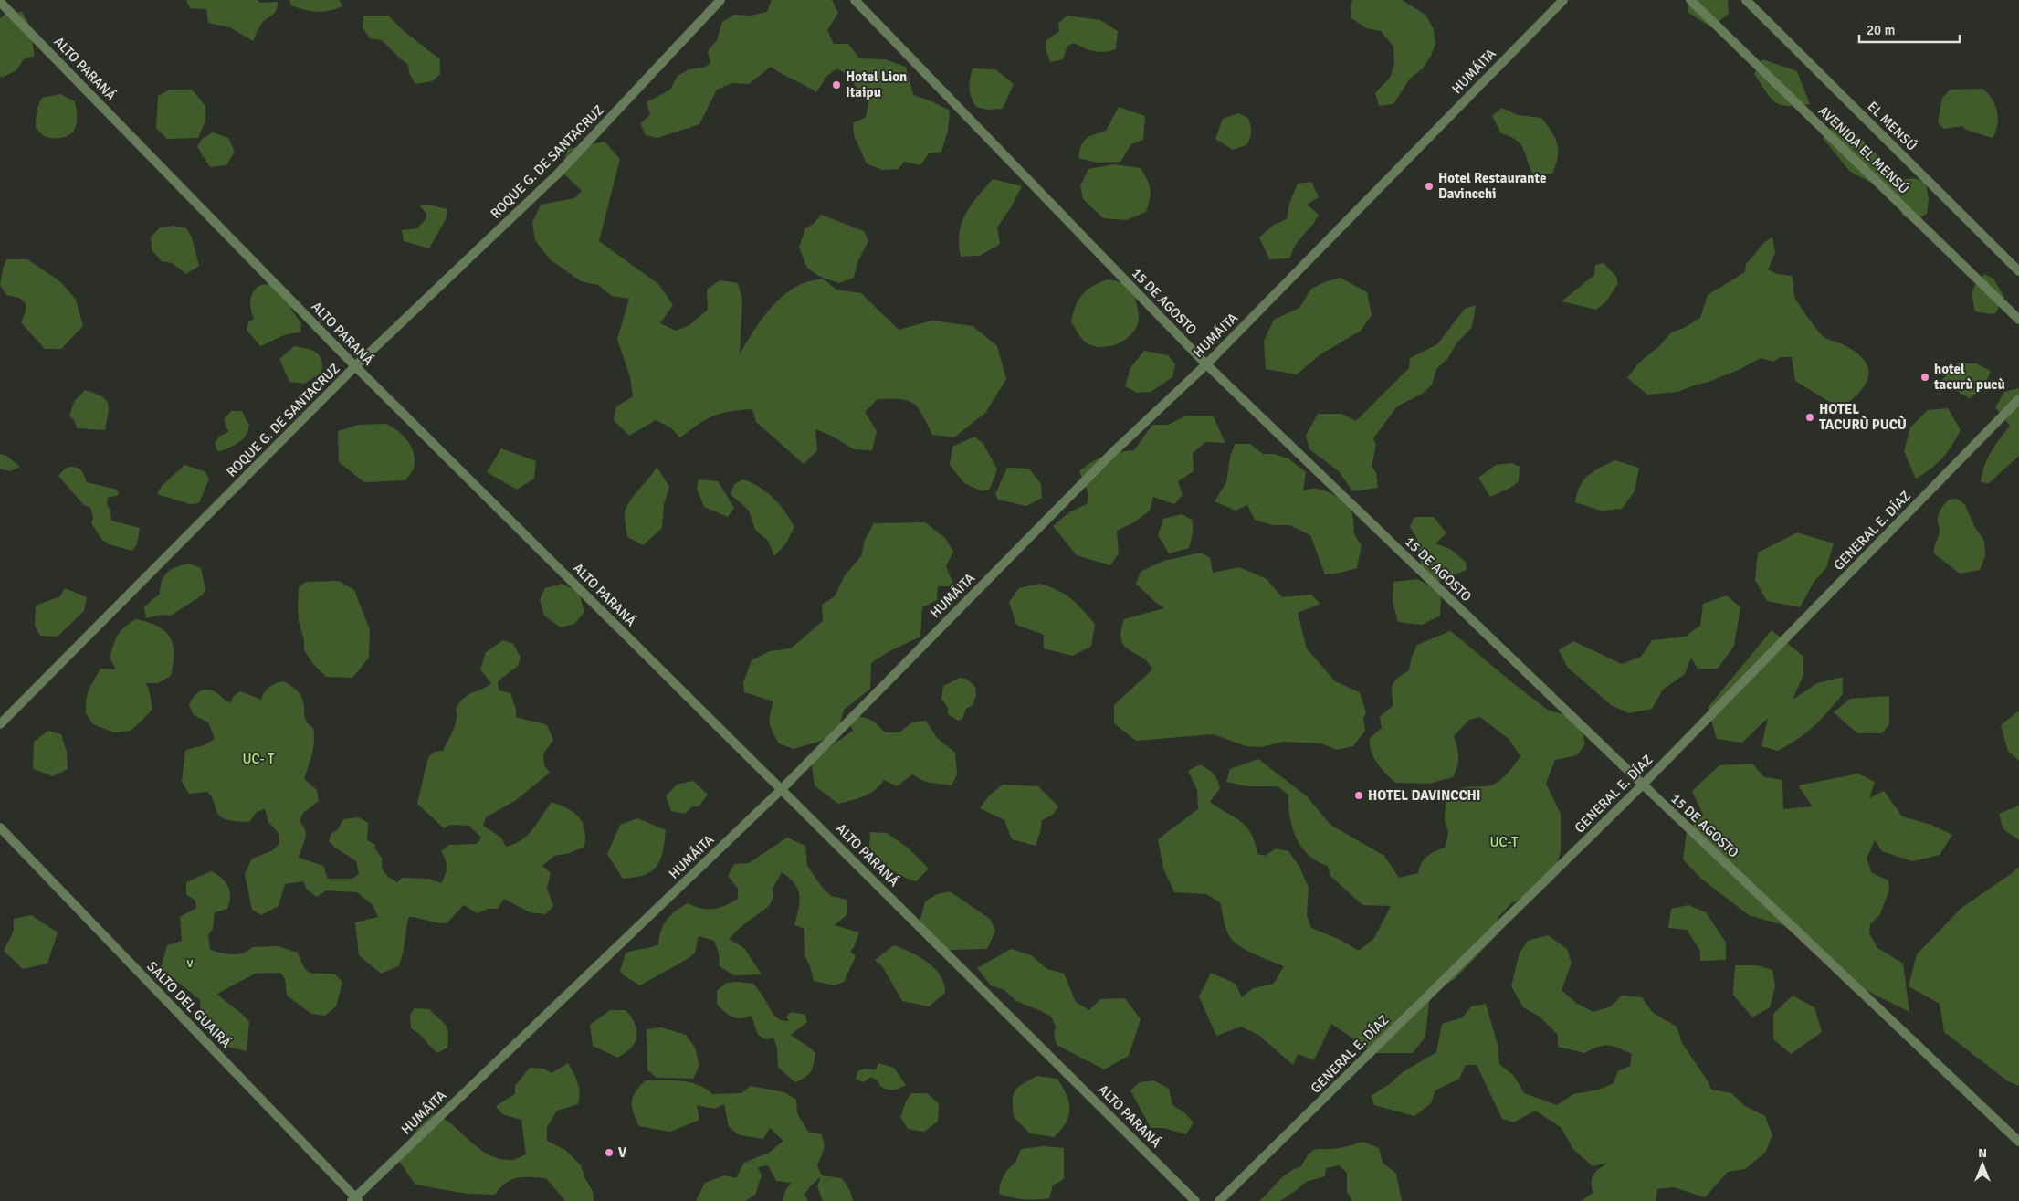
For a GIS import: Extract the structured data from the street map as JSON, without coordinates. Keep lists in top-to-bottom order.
{
  "streets": {
    "street": [
      "ALTO PARANÁ",
      "HUMÁITA",
      "EL MENSÚ",
      "AVENIDA EL MENSÚ",
      "ROQUE G. DE SANTACRUZ",
      "15 DE AGOSTO",
      "GENERAL E. DÍAZ",
      "SALTO DEL GUAIRÁ"
    ]
  },
  "crossings": [
    ["ALTO PARANÁ", "HUMÁITA"],
    ["ALTO PARANÁ", "ROQUE G. DE SANTACRUZ"],
    ["HUMÁITA", "15 DE AGOSTO"],
    ["HUMÁITA", "SALTO DEL GUAIRÁ"],
    ["15 DE AGOSTO", "GENERAL E. DÍAZ"]
  ],
  "parks": ["UC- T", "UC-T", "v"],
  "places": [
    "Hotel Lion Itaipu",
    "Hotel Restaurante Davincchi",
    "hotel tacurù pucù",
    "HOTEL TACURÙ PUCÙ",
    "HOTEL DAVINCCHI",
    "V"
  ],
  "scale_bar": "20 m",
  "north": "top"
}
